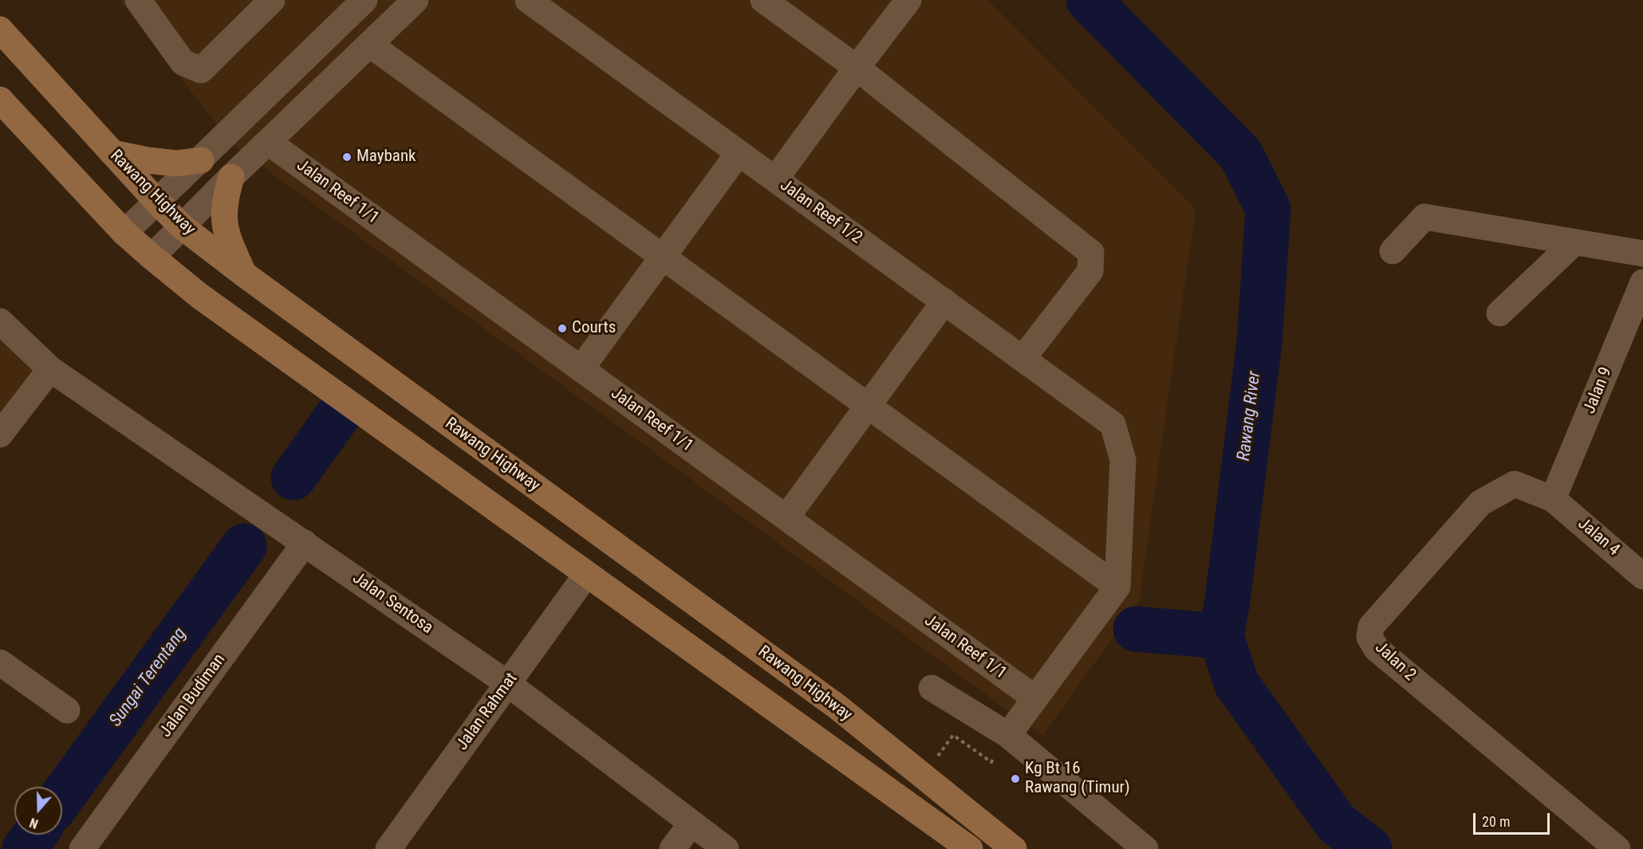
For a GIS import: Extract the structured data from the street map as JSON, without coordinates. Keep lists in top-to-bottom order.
{
  "streets": {
    "main road": ["Rawang Highway"],
    "street": [
      "Jalan Reef 1/1",
      "Jalan Reef 1/2",
      "Jalan 9",
      "Jalan 4",
      "Jalan Sentosa",
      "Jalan 2",
      "Jalan Budiman",
      "Jalan Rahmat"
    ]
  },
  "crossings": [
    ["Jalan 9", "Jalan 4"],
    ["Jalan 9", "Jalan 2"],
    ["Jalan 4", "Jalan 2"],
    ["Jalan Sentosa", "Jalan Budiman"],
    ["Jalan Sentosa", "Jalan Rahmat"]
  ],
  "water": ["Rawang River", "Sungai Terentang"],
  "places": ["Maybank", "Courts", "Kg Bt 16 Rawang (Timur)"],
  "scale_bar": "20 m",
  "north": "bottom"
}
